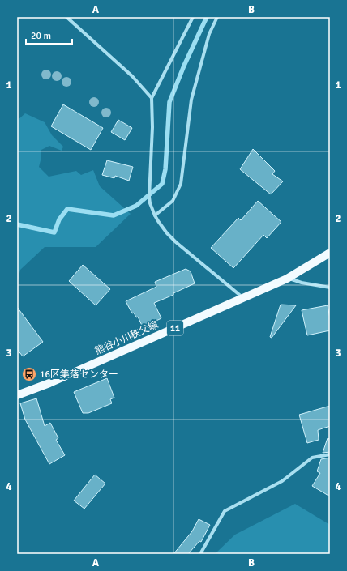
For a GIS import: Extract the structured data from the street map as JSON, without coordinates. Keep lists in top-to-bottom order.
{
  "streets": {
    "main road": ["11", "熊谷小川秩父線"]
  },
  "places": {
    "bus stop": ["16区集落センター"]
  },
  "scale_bar": "20 m",
  "grid": {
    "columns": ["A", "B"],
    "rows": [
      "1",
      "2",
      "3",
      "4"
    ]
  }
}
